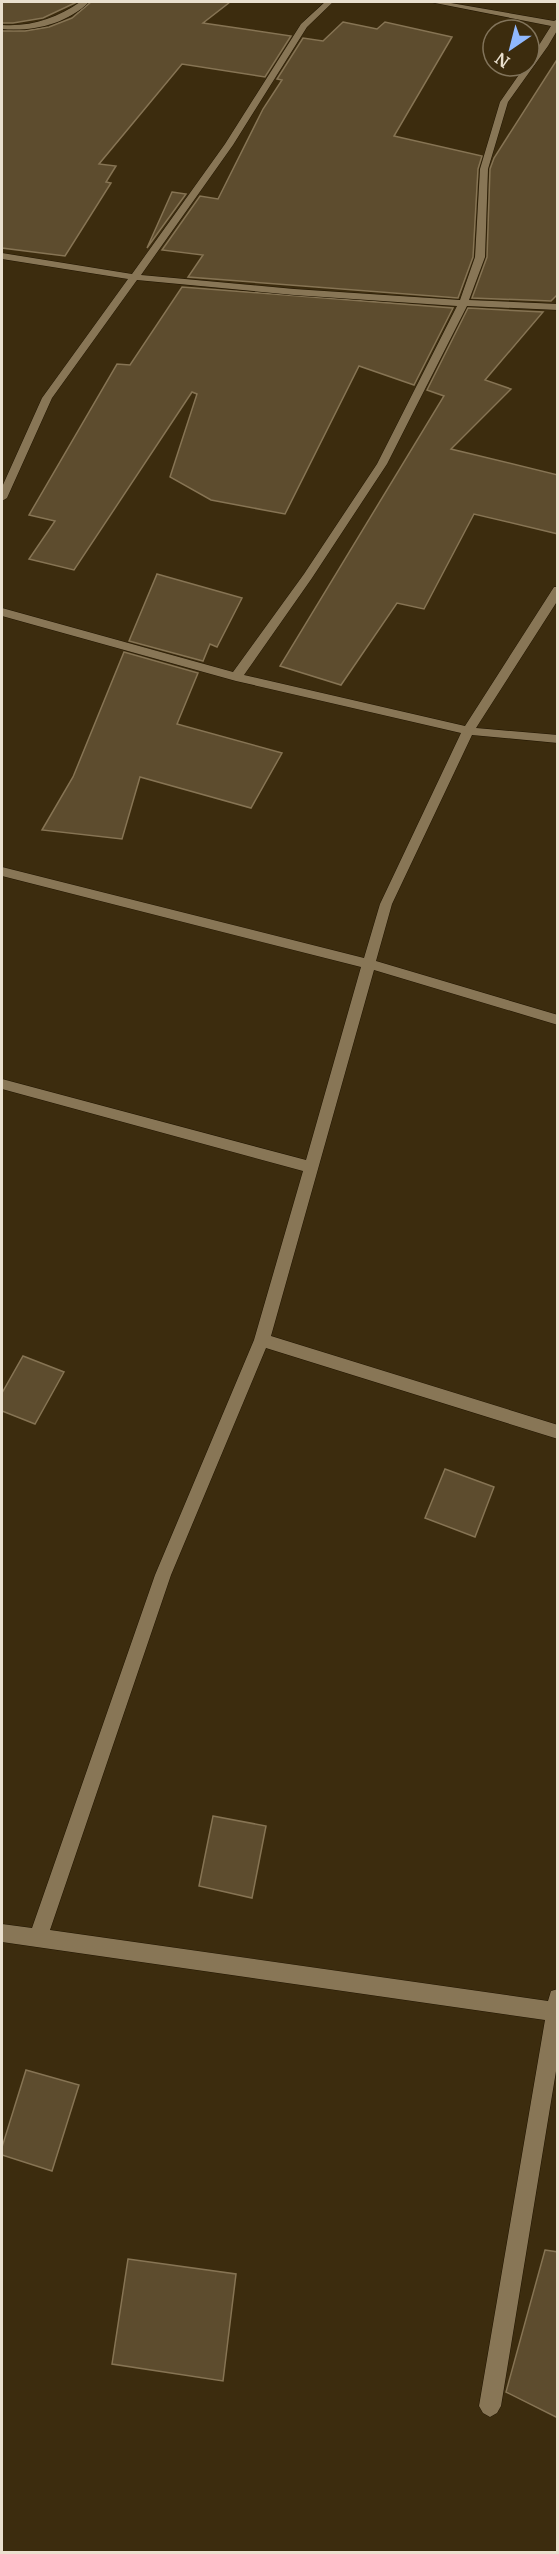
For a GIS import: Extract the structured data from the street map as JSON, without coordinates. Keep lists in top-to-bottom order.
{
  "north": "bottom left"
}
